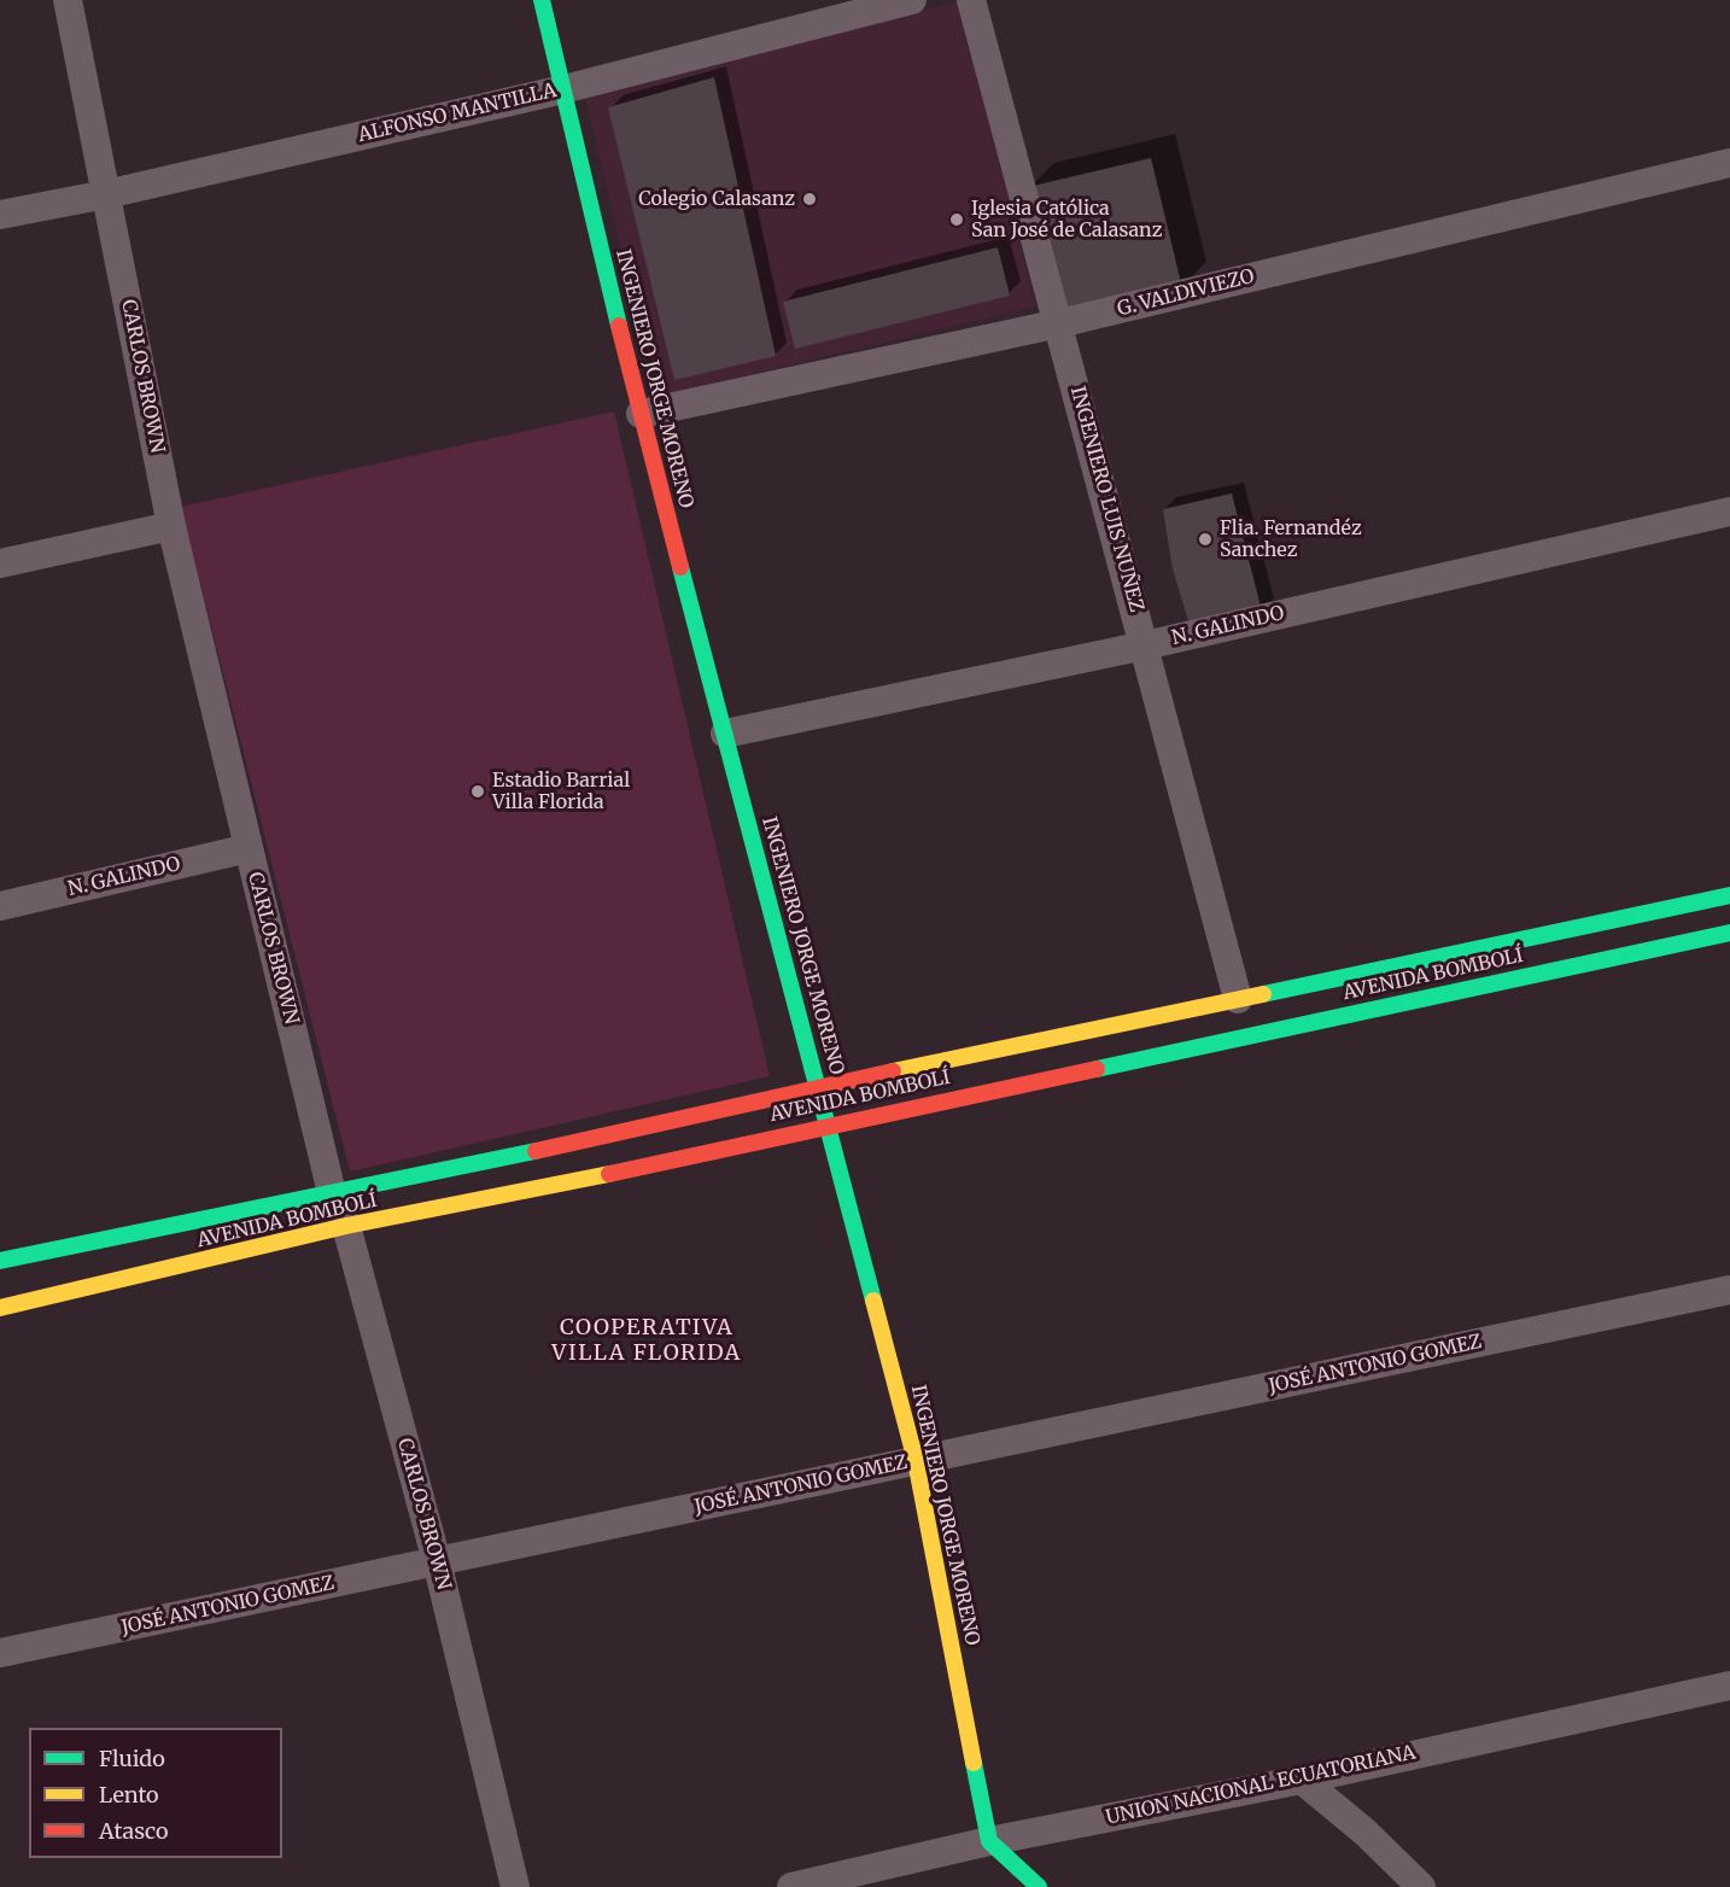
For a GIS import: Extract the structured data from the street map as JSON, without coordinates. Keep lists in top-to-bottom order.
{
  "streets": {
    "street": [
      "ALFONSO MANTILLA",
      "G. VALDIVIEZO",
      "CARLOS BROWN",
      "INGENIERO JORGE MORENO",
      "INGENIERO LUIS NUÑEZ",
      "N. GALINDO",
      "AVENIDA BOMBOLÍ",
      "JOSÉ ANTONIO GOMEZ",
      "UNION NACIONAL ECUATORIANA"
    ]
  },
  "crossings": [
    ["ALFONSO MANTILLA", "CARLOS BROWN"],
    ["ALFONSO MANTILLA", "INGENIERO JORGE MORENO"],
    ["G. VALDIVIEZO", "INGENIERO JORGE MORENO"],
    ["G. VALDIVIEZO", "INGENIERO LUIS NUÑEZ"],
    ["CARLOS BROWN", "N. GALINDO"],
    ["CARLOS BROWN", "AVENIDA BOMBOLÍ"],
    ["CARLOS BROWN", "JOSÉ ANTONIO GOMEZ"],
    ["INGENIERO JORGE MORENO", "N. GALINDO"],
    ["INGENIERO JORGE MORENO", "AVENIDA BOMBOLÍ"],
    ["INGENIERO JORGE MORENO", "JOSÉ ANTONIO GOMEZ"],
    ["INGENIERO JORGE MORENO", "UNION NACIONAL ECUATORIANA"],
    ["INGENIERO LUIS NUÑEZ", "N. GALINDO"],
    ["INGENIERO LUIS NUÑEZ", "AVENIDA BOMBOLÍ"]
  ],
  "districts": ["COOPERATIVA VILLA FLORIDA"],
  "places": [
    "Colegio Calasanz",
    "Iglesia Católica San José de Calasanz",
    "Flia. Fernandéz Sanchez",
    "Estadio Barrial Villa Florida"
  ],
  "legend": ["Fluido", "Lento", "Atasco"]
}
